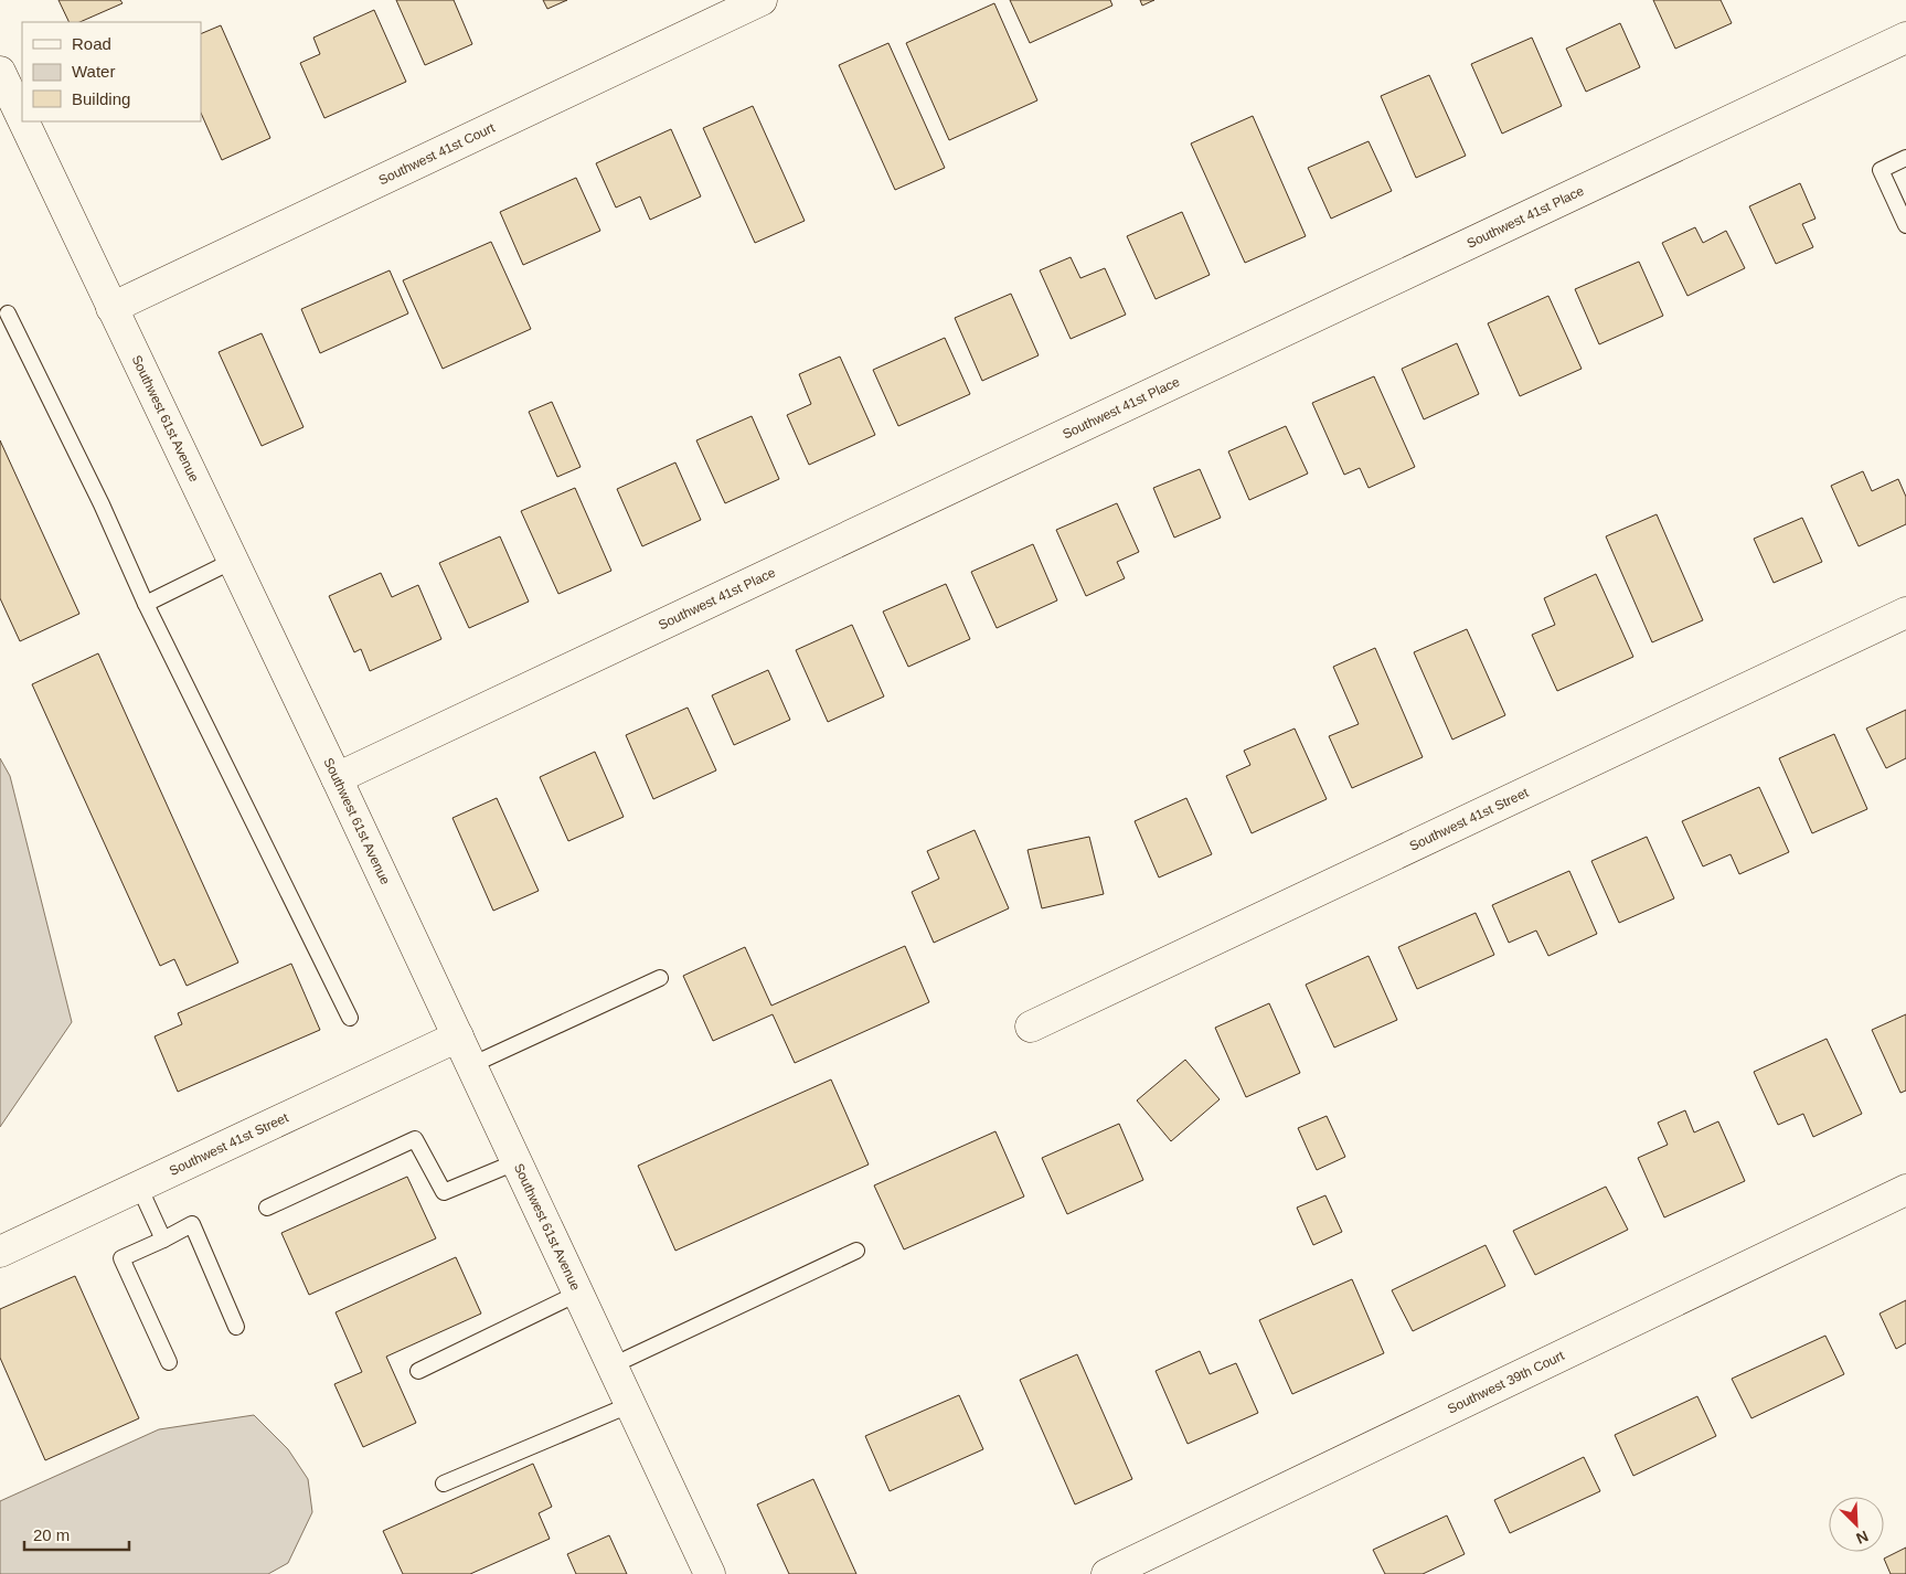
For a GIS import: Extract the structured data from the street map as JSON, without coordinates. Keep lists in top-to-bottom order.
{
  "streets": {
    "street": [
      "Southwest 41st Court",
      "Southwest 41st Place",
      "Southwest 61st Avenue",
      "Southwest 41st Street",
      "Southwest 39th Court"
    ]
  },
  "crossings": [
    ["Southwest 41st Court", "Southwest 61st Avenue"],
    ["Southwest 41st Place", "Southwest 61st Avenue"],
    ["Southwest 61st Avenue", "Southwest 41st Street"]
  ],
  "legend": ["Road", "Water", "Building"],
  "scale_bar": "20 m",
  "north": "bottom right"
}
